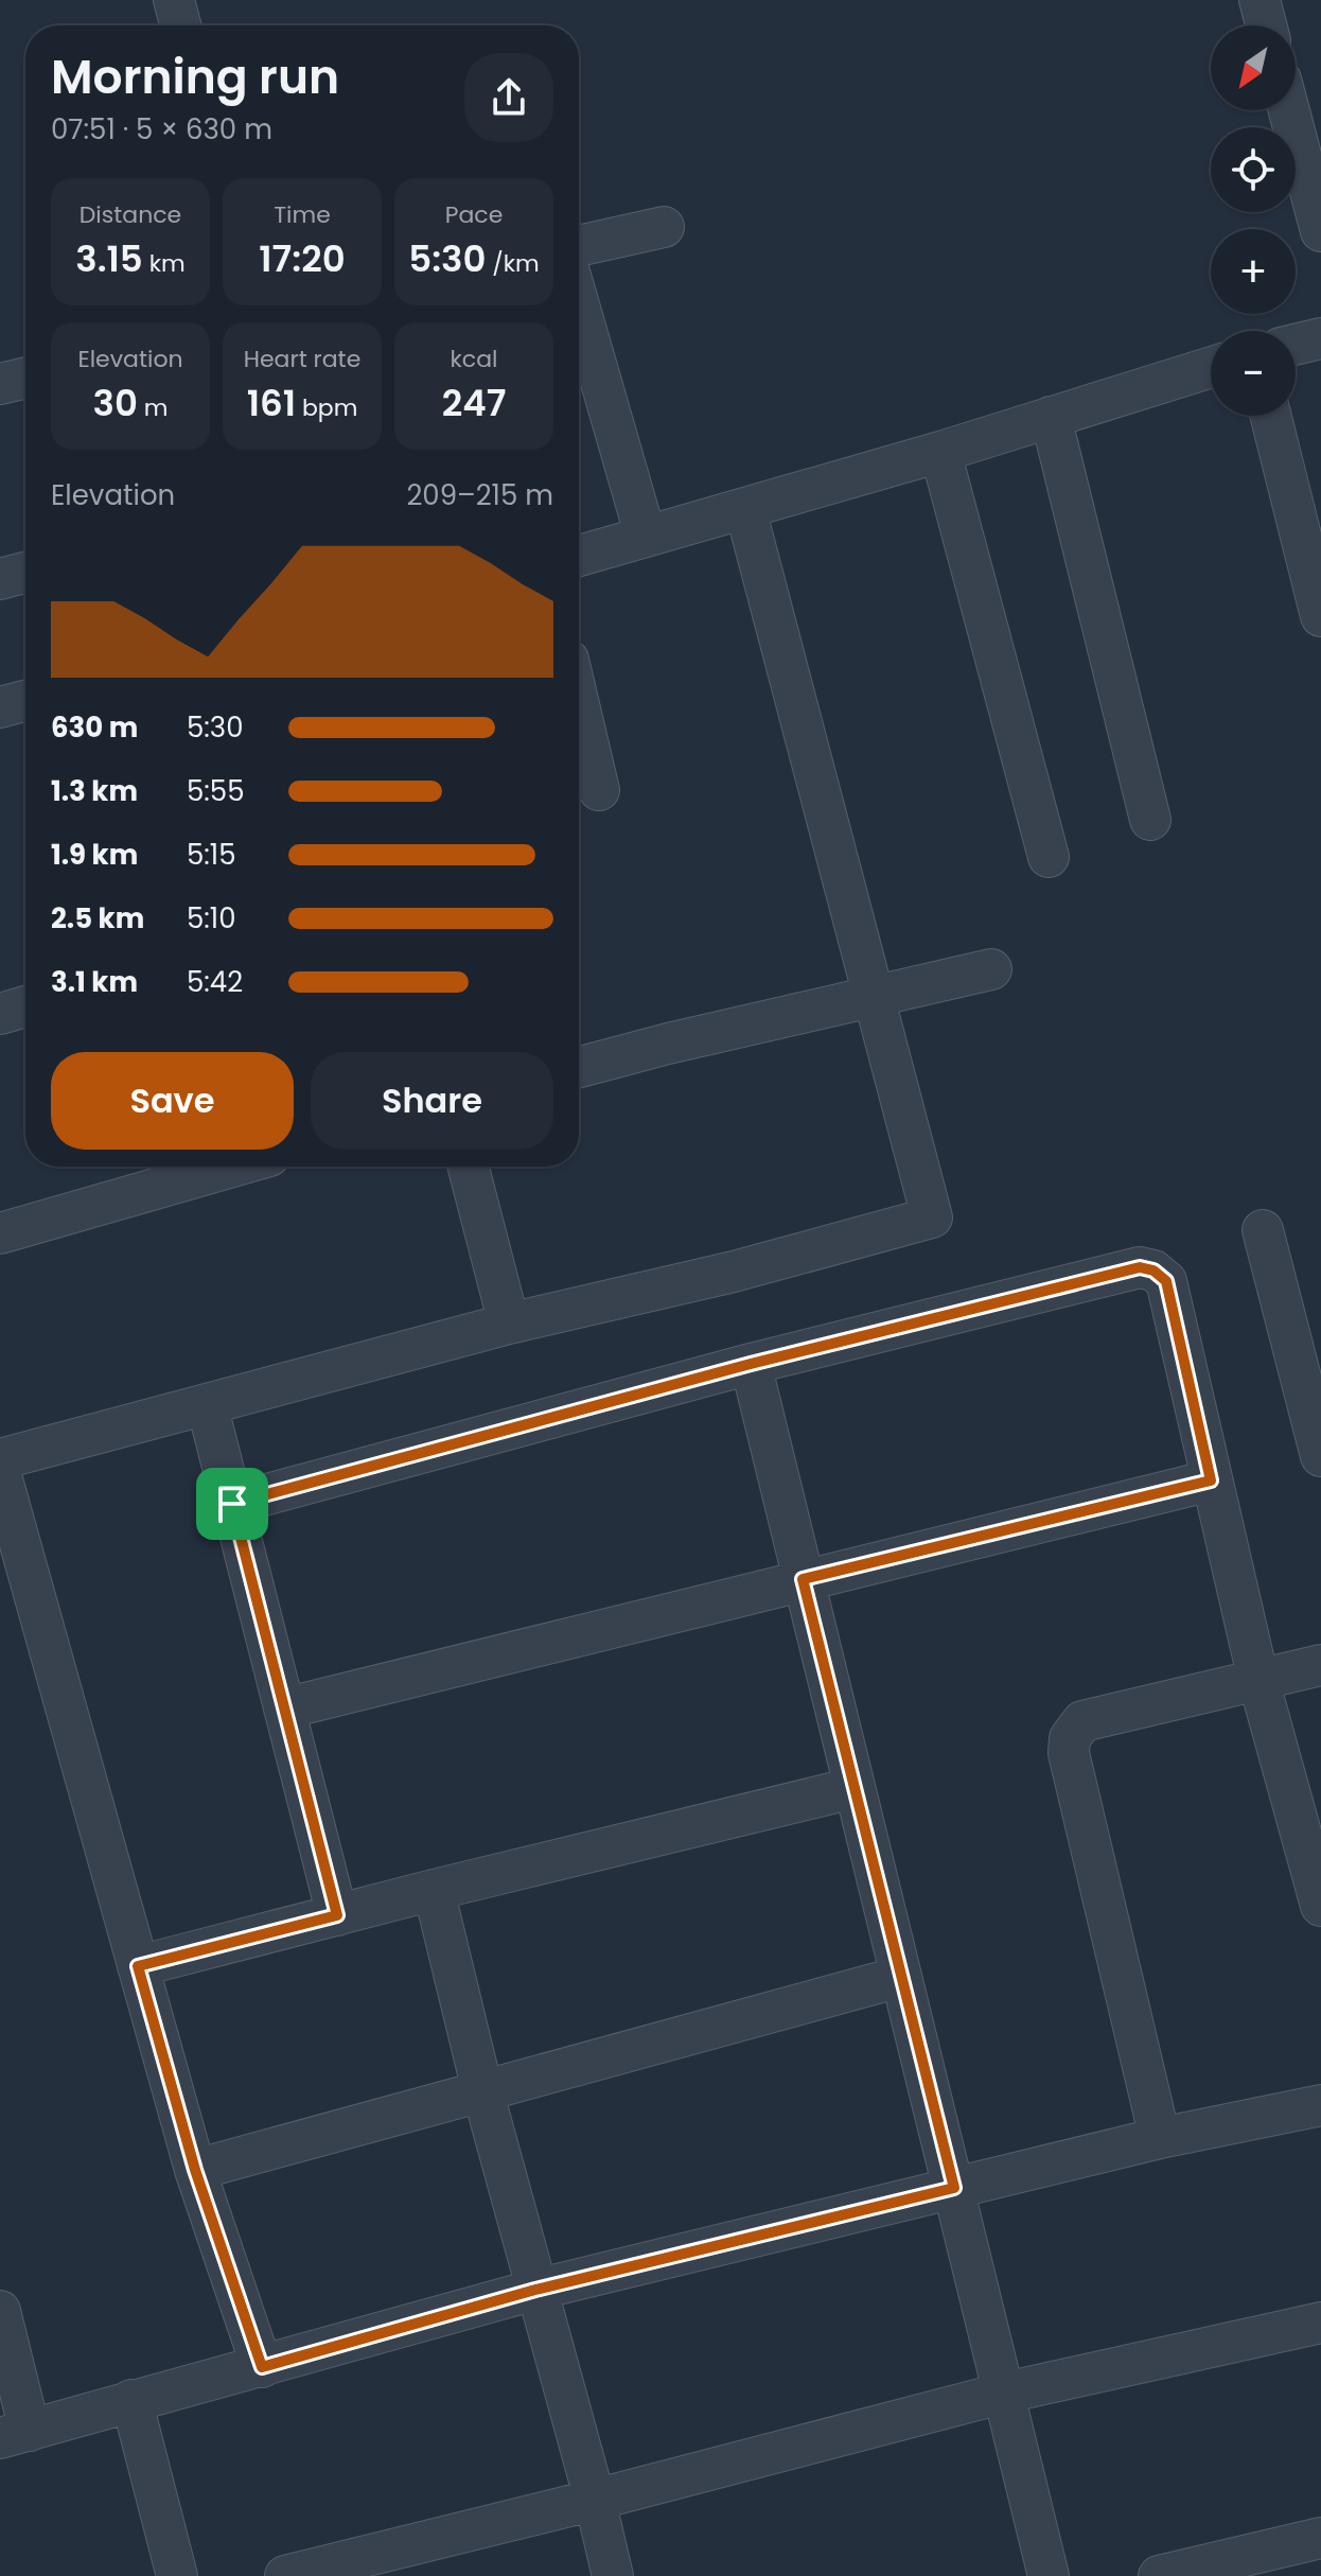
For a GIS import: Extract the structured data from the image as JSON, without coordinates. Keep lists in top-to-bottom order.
{
  "north": "bottom left",
  "page": {
    "map_buttons": ["+", "−"],
    "heading": ["Morning run", "07:51 · 5 × 630 m"],
    "stats": [
      ["Distance", "3.15 km"],
      ["Time", "17:20"],
      ["Pace", "5:30 /km"],
      ["Elevation", "30 m"],
      ["Heart rate", "161 bpm"],
      ["kcal", "247"]
    ],
    "chart": ["Elevation", "209–215 m"],
    "list": [
      {
        "name": "630 m",
        "note": "5:30"
      },
      {
        "name": "1.3 km",
        "note": "5:55"
      },
      {
        "name": "1.9 km",
        "note": "5:15"
      },
      {
        "name": "2.5 km",
        "note": "5:10"
      },
      {
        "name": "3.1 km",
        "note": "5:42"
      }
    ],
    "buttons": ["Save", "Share"]
  }
}
